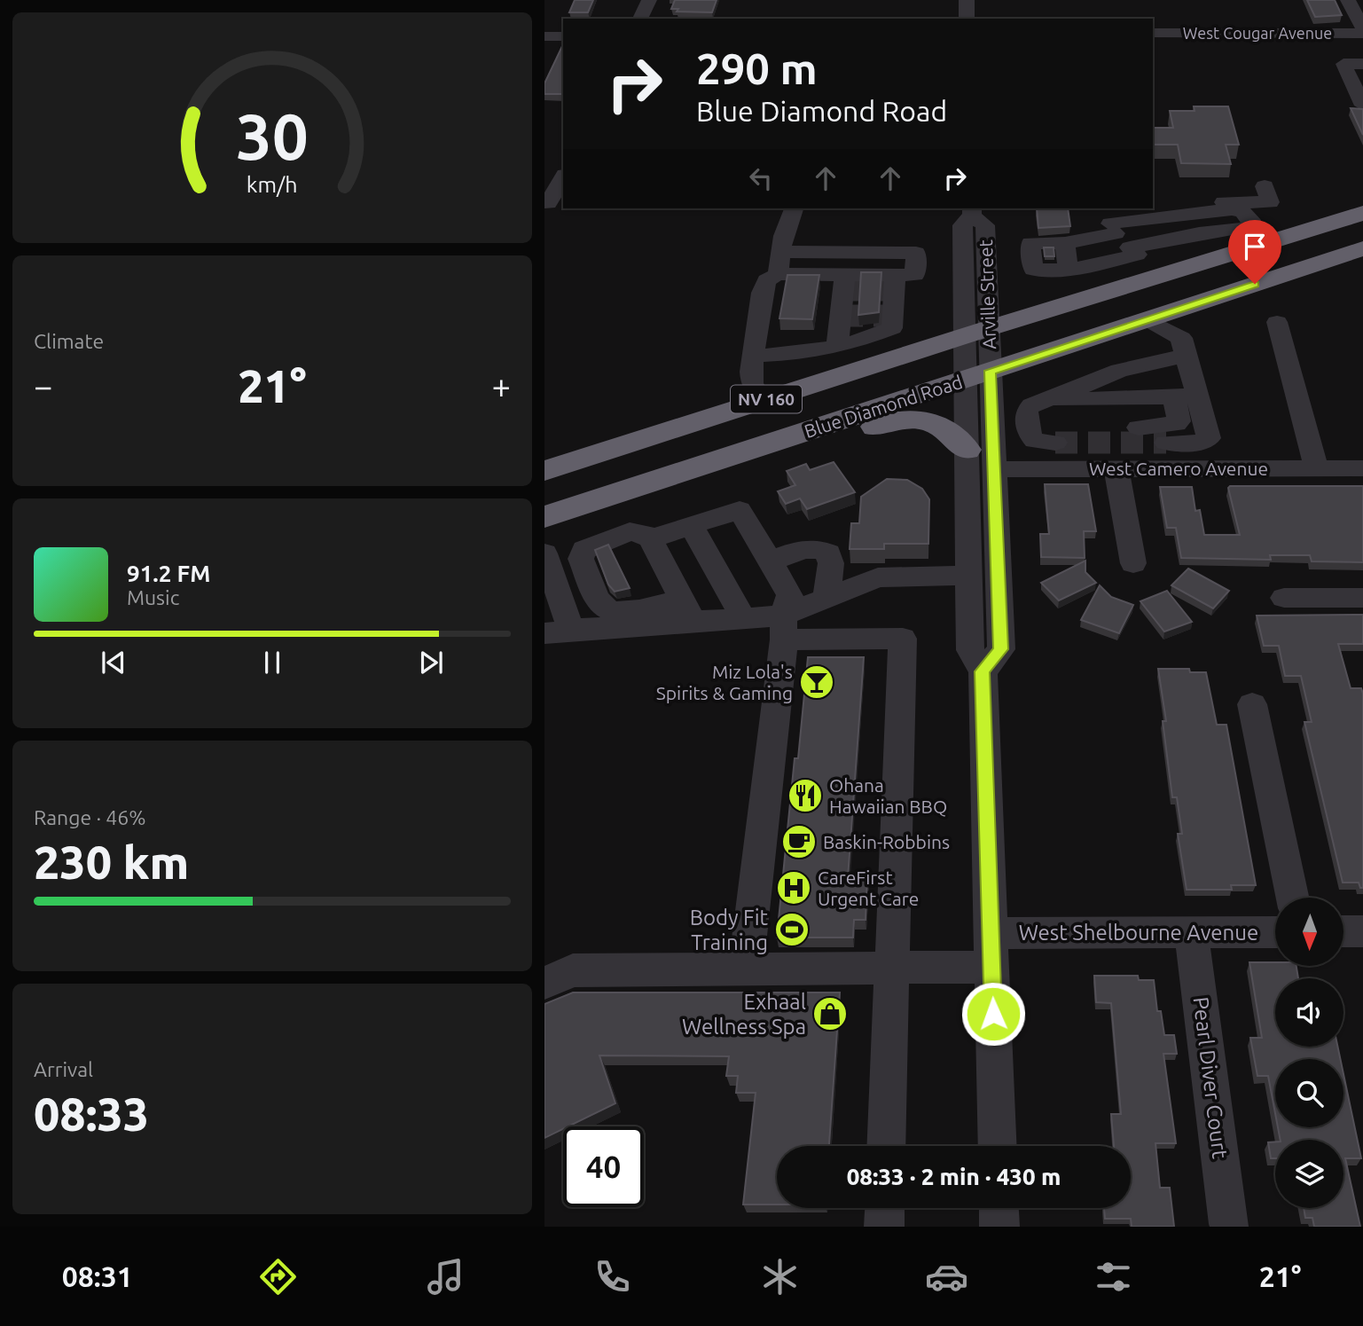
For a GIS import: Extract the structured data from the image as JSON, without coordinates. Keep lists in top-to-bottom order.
{
  "streets": {
    "highway": ["NV 160", "Blue Diamond Road"],
    "street": [
      "West Cougar Avenue",
      "Arville Street",
      "West Camero Avenue",
      "West Shelbourne Avenue",
      "Pearl Diver Court"
    ]
  },
  "crossings": [
    ["Arville Street", "NV 160"],
    ["Arville Street", "Blue Diamond Road"],
    ["Arville Street", "West Camero Avenue"],
    ["Arville Street", "West Shelbourne Avenue"],
    ["West Shelbourne Avenue", "Pearl Diver Court"]
  ],
  "places": {
    "bar": ["Miz Lola's Spirits & Gaming"],
    "restaurant": ["Ohana Hawaiian BBQ"],
    "cafe": ["Baskin-Robbins"],
    "hospital": ["CareFirst Urgent Care"],
    "sports": ["Body Fit Training"],
    "shop": ["Exhaal Wellness Spa"]
  },
  "north": "bottom",
  "page": {
    "turn": ["290 m", "Blue Diamond Road"],
    "tile": [
      "Climate",
      ["Range · 46%", "230 km"],
      ["Arrival", "08:33"]
    ],
    "heat": ["−", "21°", "+"],
    "song": ["91.2 FM", "Music"],
    "limit": "40",
    "trip": "08:33 · 2 min · 430 m",
    "tabs": ["08:31", "21°"],
    "gauge": ["30", "km/h"]
  }
}
